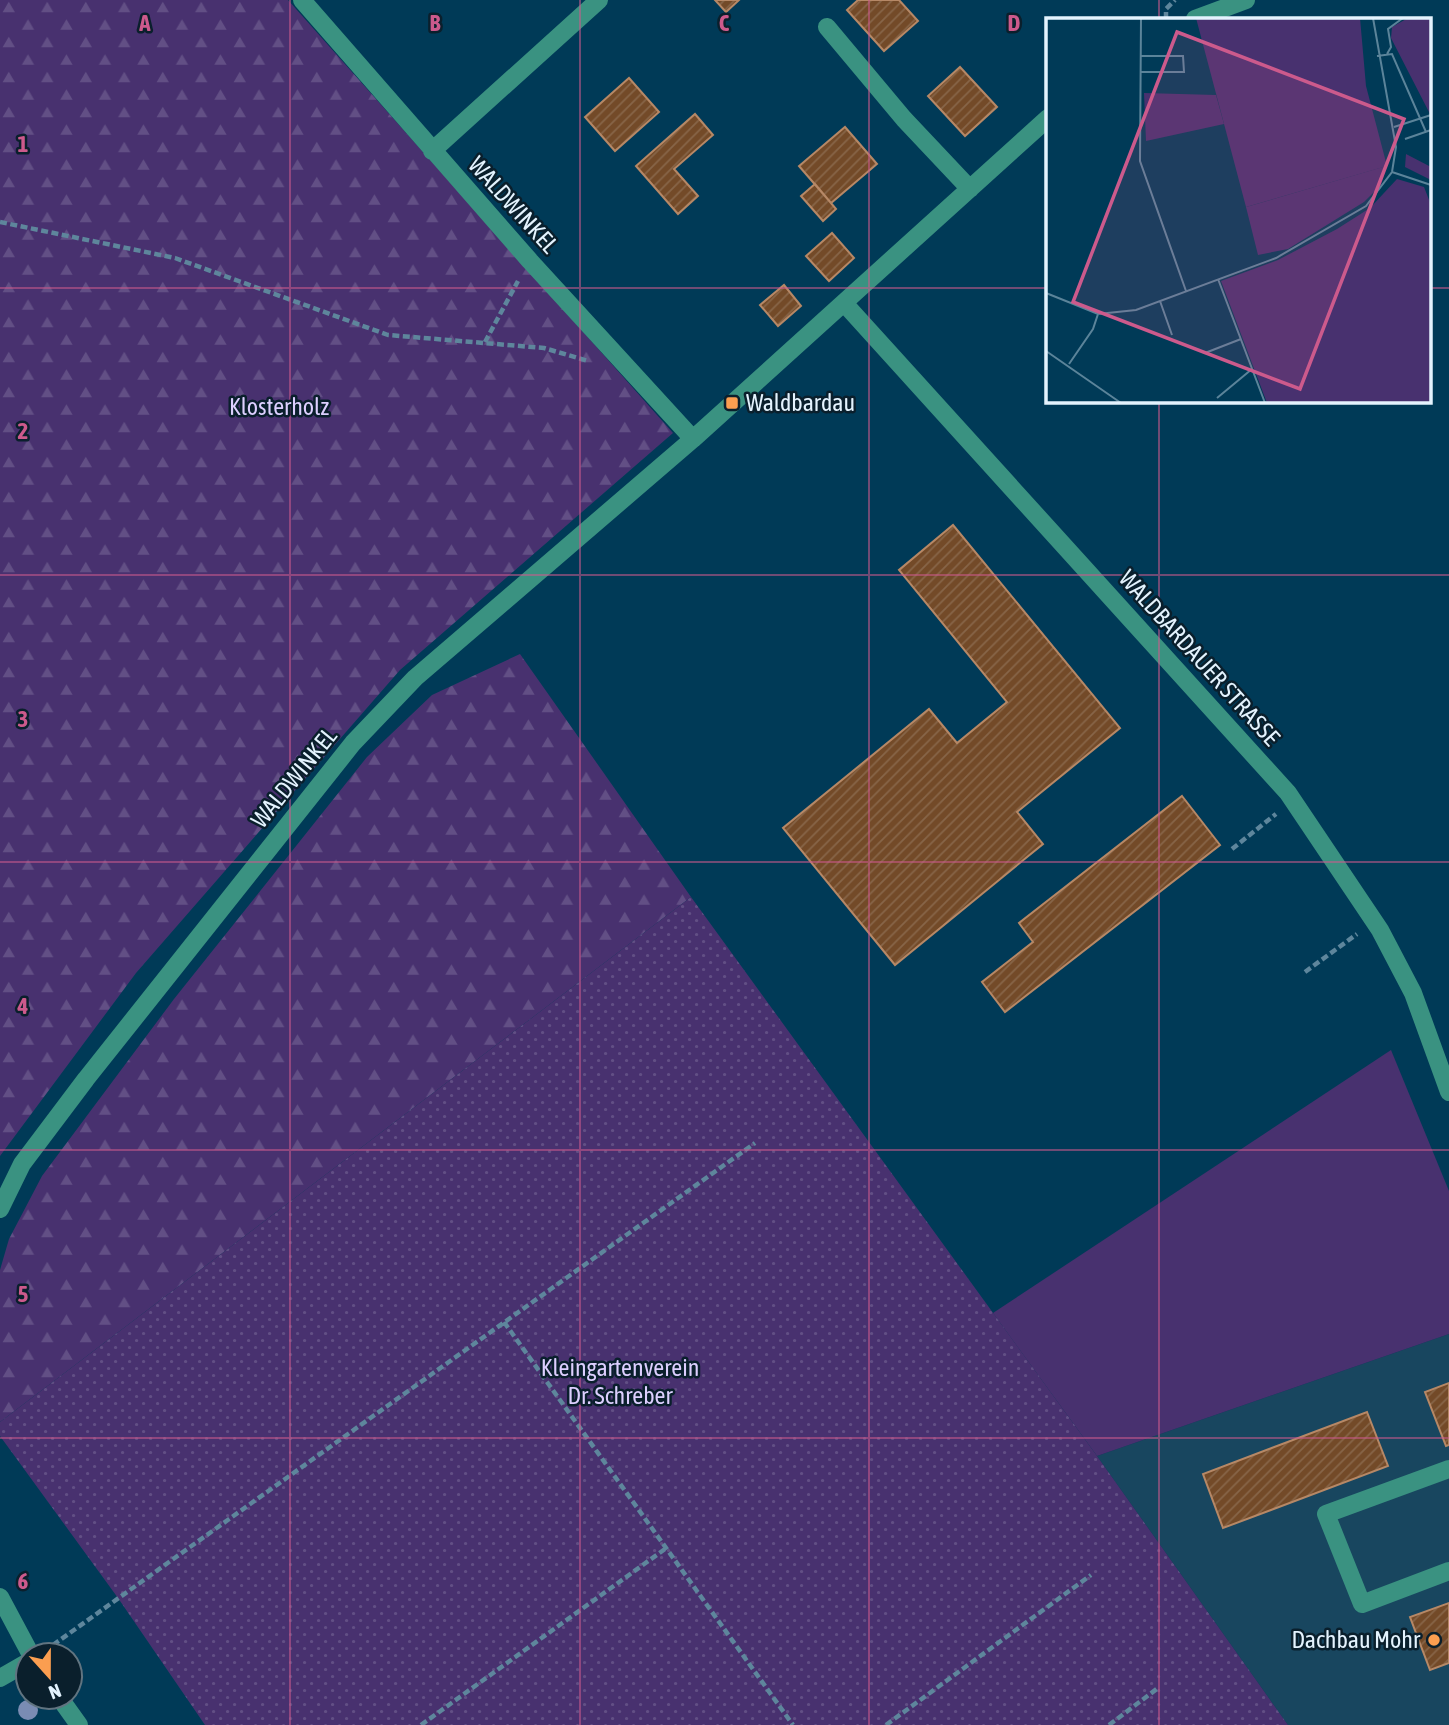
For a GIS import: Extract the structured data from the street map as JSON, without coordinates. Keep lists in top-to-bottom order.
{
  "streets": {
    "street": ["WALDWINKEL", "WALDBARDAUER STRASSE"]
  },
  "crossings": [
    ["WALDWINKEL", "WALDBARDAUER STRASSE"]
  ],
  "parks": ["Klosterholz", "Kleingartenverein Dr. Schreber"],
  "places": {
    "transit": ["Waldbardau"],
    "other": ["Dachbau Mohr"]
  },
  "north": "bottom",
  "grid": {
    "columns": [
      "A",
      "B",
      "C",
      "D"
    ],
    "rows": [
      "1",
      "2",
      "3",
      "4",
      "5",
      "6"
    ]
  }
}
